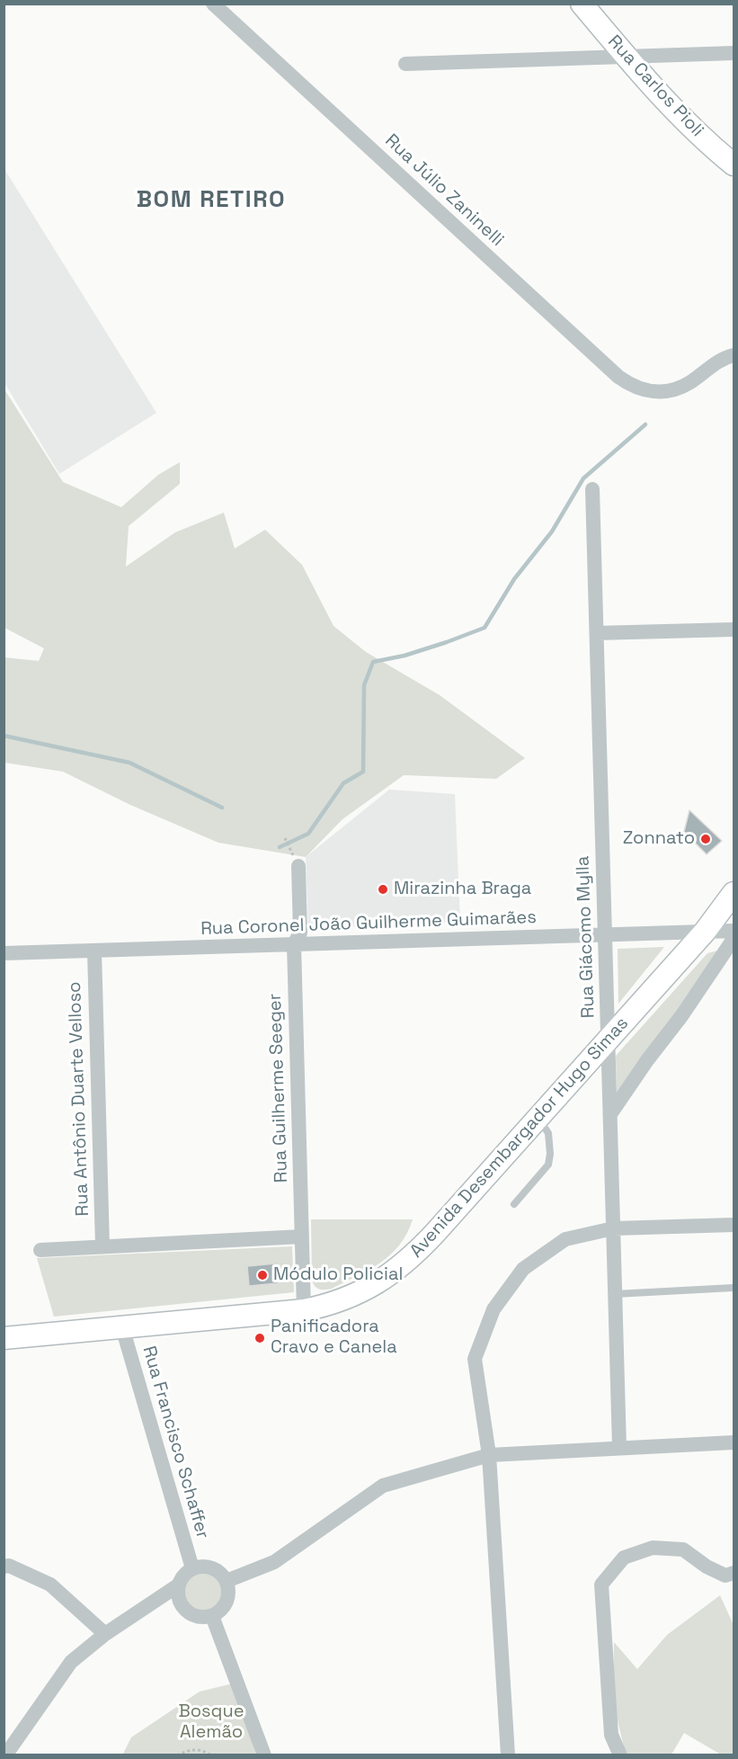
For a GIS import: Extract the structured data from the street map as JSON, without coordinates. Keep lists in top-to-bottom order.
{
  "streets": {
    "main road": ["Rua Carlos Pioli", "Avenida Desembargador Hugo Simas"],
    "street": [
      "Rua Júlio Zaninelli",
      "Rua Coronel João Guilherme Guimarães",
      "Rua Giácomo Mylla",
      "Rua Guilherme Seeger",
      "Rua Antônio Duarte Velloso",
      "Rua Francisco Schaffer"
    ]
  },
  "crossings": [
    ["Rua Coronel João Guilherme Guimarães", "Rua Giácomo Mylla"],
    ["Rua Coronel João Guilherme Guimarães", "Rua Guilherme Seeger"],
    ["Rua Coronel João Guilherme Guimarães", "Rua Antônio Duarte Velloso"],
    ["Rua Coronel João Guilherme Guimarães", "Avenida Desembargador Hugo Simas"],
    ["Rua Giácomo Mylla", "Avenida Desembargador Hugo Simas"],
    ["Rua Guilherme Seeger", "Avenida Desembargador Hugo Simas"],
    ["Avenida Desembargador Hugo Simas", "Rua Francisco Schaffer"]
  ],
  "districts": ["BOM RETIRO"],
  "parks": ["Bosque Alemão"],
  "places": [
    "Zonnato",
    "Mirazinha Braga",
    "Módulo Policial",
    "Panificadora Cravo e Canela"
  ]
}
